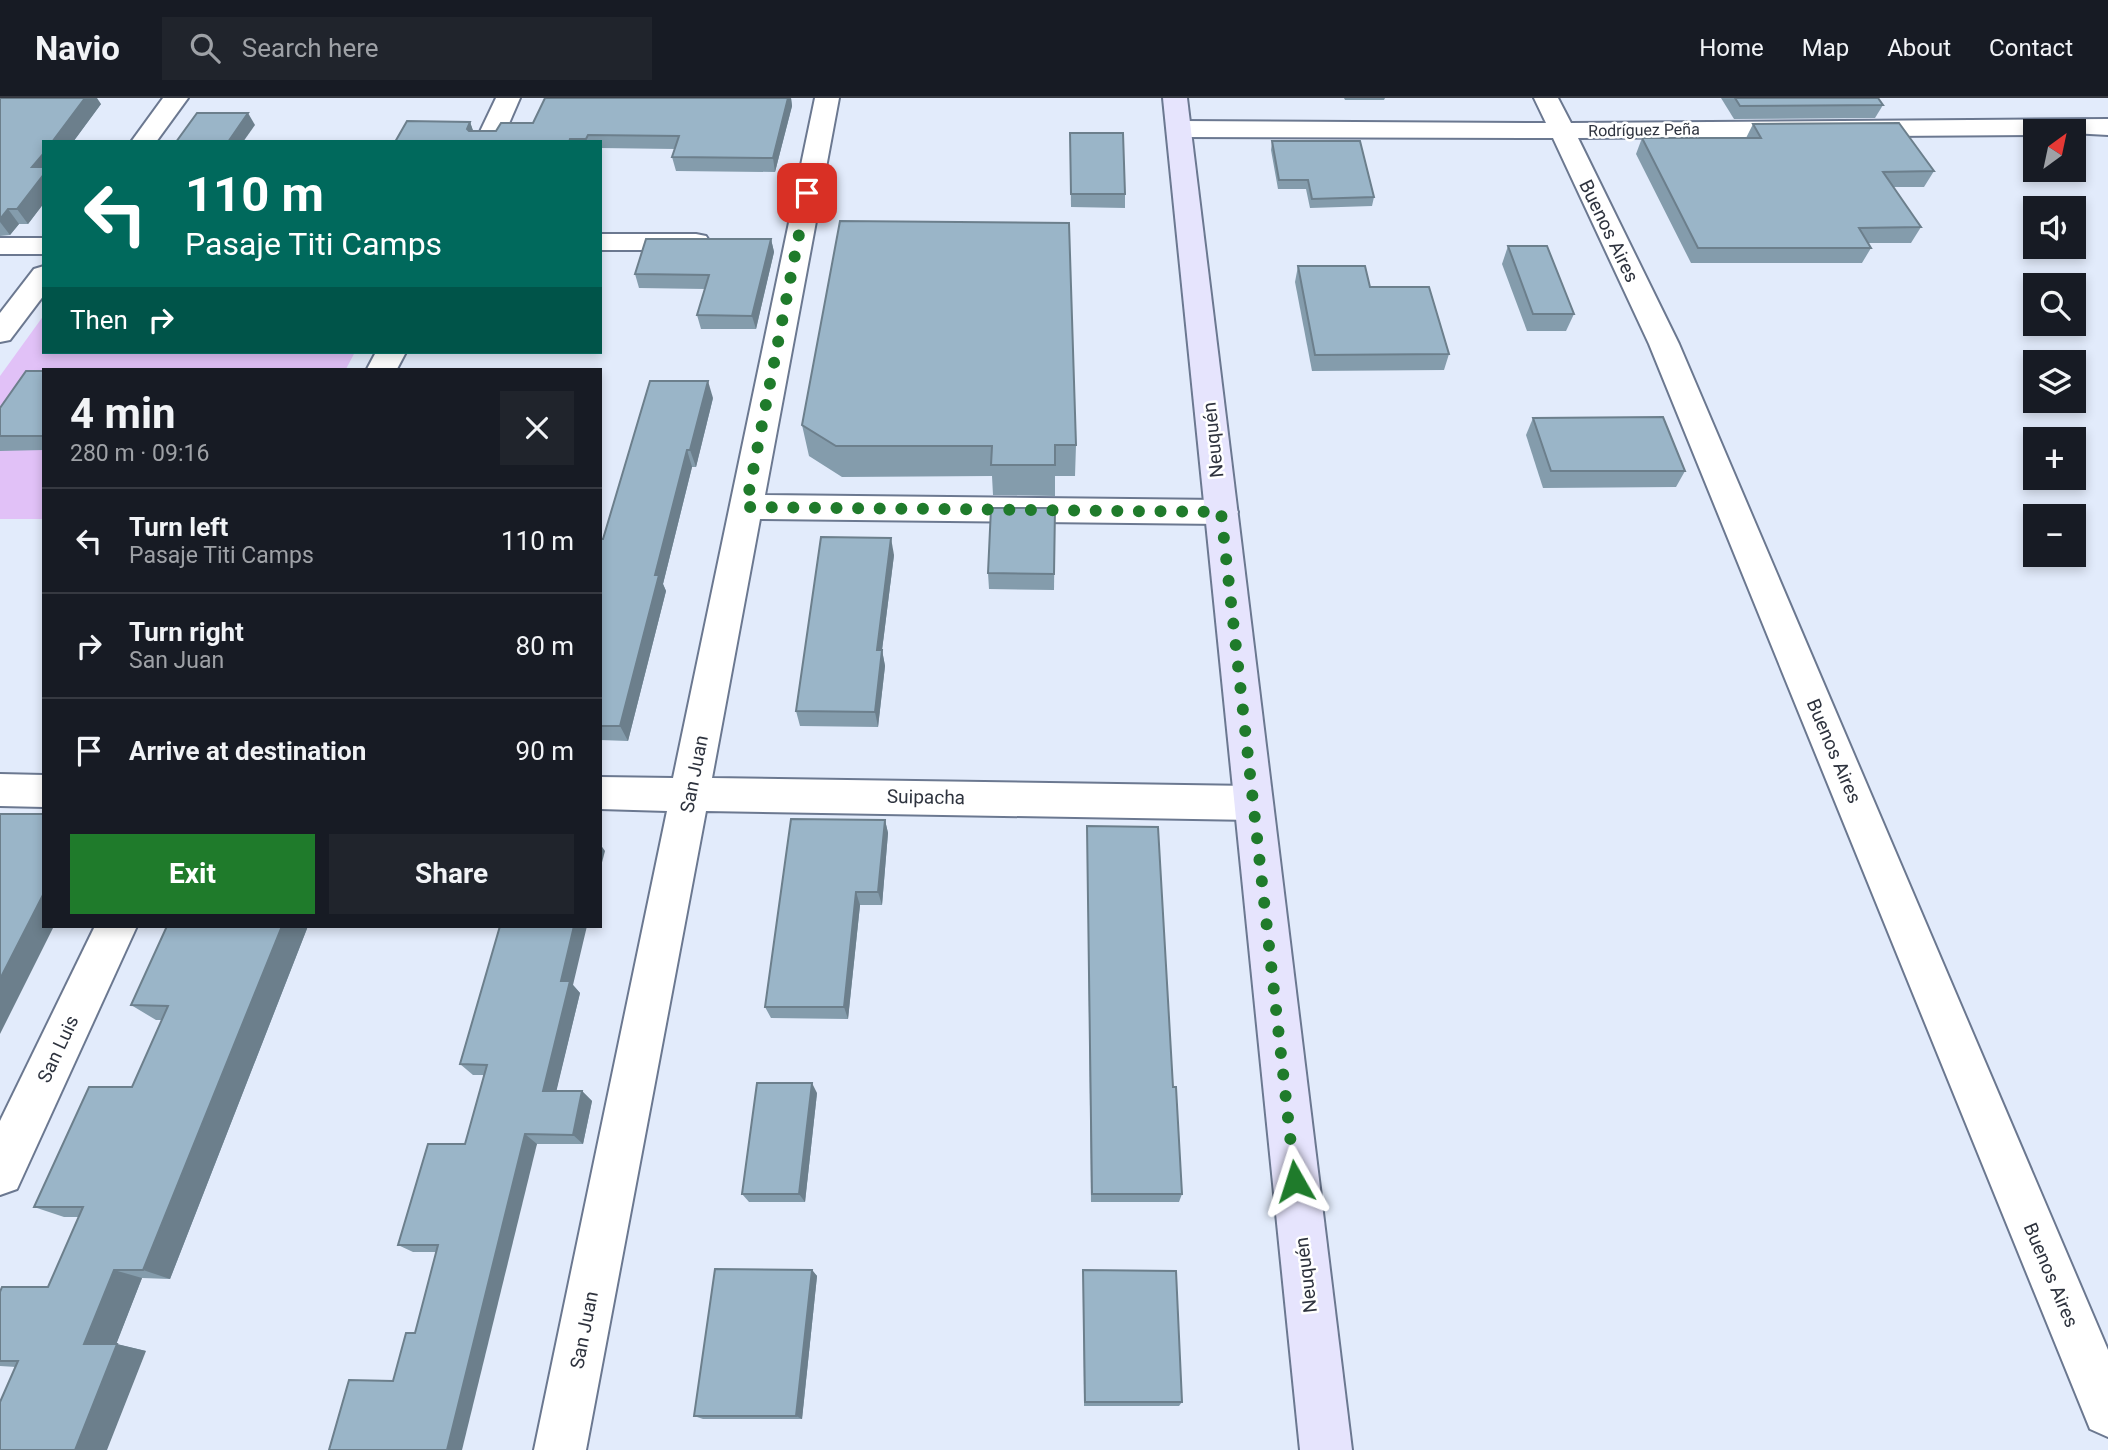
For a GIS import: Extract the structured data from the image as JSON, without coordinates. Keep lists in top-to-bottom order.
{
  "streets": {
    "street": [
      "Rodríguez Peña",
      "Buenos Aires",
      "Neuquén",
      "San Juan",
      "Suipacha",
      "San Luis"
    ]
  },
  "crossings": [
    ["Rodríguez Peña", "Buenos Aires"],
    ["Rodríguez Peña", "Neuquén"],
    ["Neuquén", "Suipacha"],
    ["San Juan", "Suipacha"]
  ],
  "north": "top right",
  "page": {
    "header": "Navio",
    "search": "Search here",
    "nav": [
      "Home",
      "Map",
      "About",
      "Contact"
    ],
    "map_buttons": ["+", "−"],
    "turn": ["110 m", "Pasaje Titi Camps"],
    "then": "Then",
    "heading": ["4 min", "280 m · 09:16"],
    "list": [
      {
        "name": "Turn left",
        "note": "Pasaje Titi Camps",
        "value": "110 m"
      },
      {
        "name": "Turn right",
        "note": "San Juan",
        "value": "80 m"
      },
      {
        "name": "Arrive at destination",
        "value": "90 m"
      }
    ],
    "buttons": ["Exit", "Share"]
  }
}
